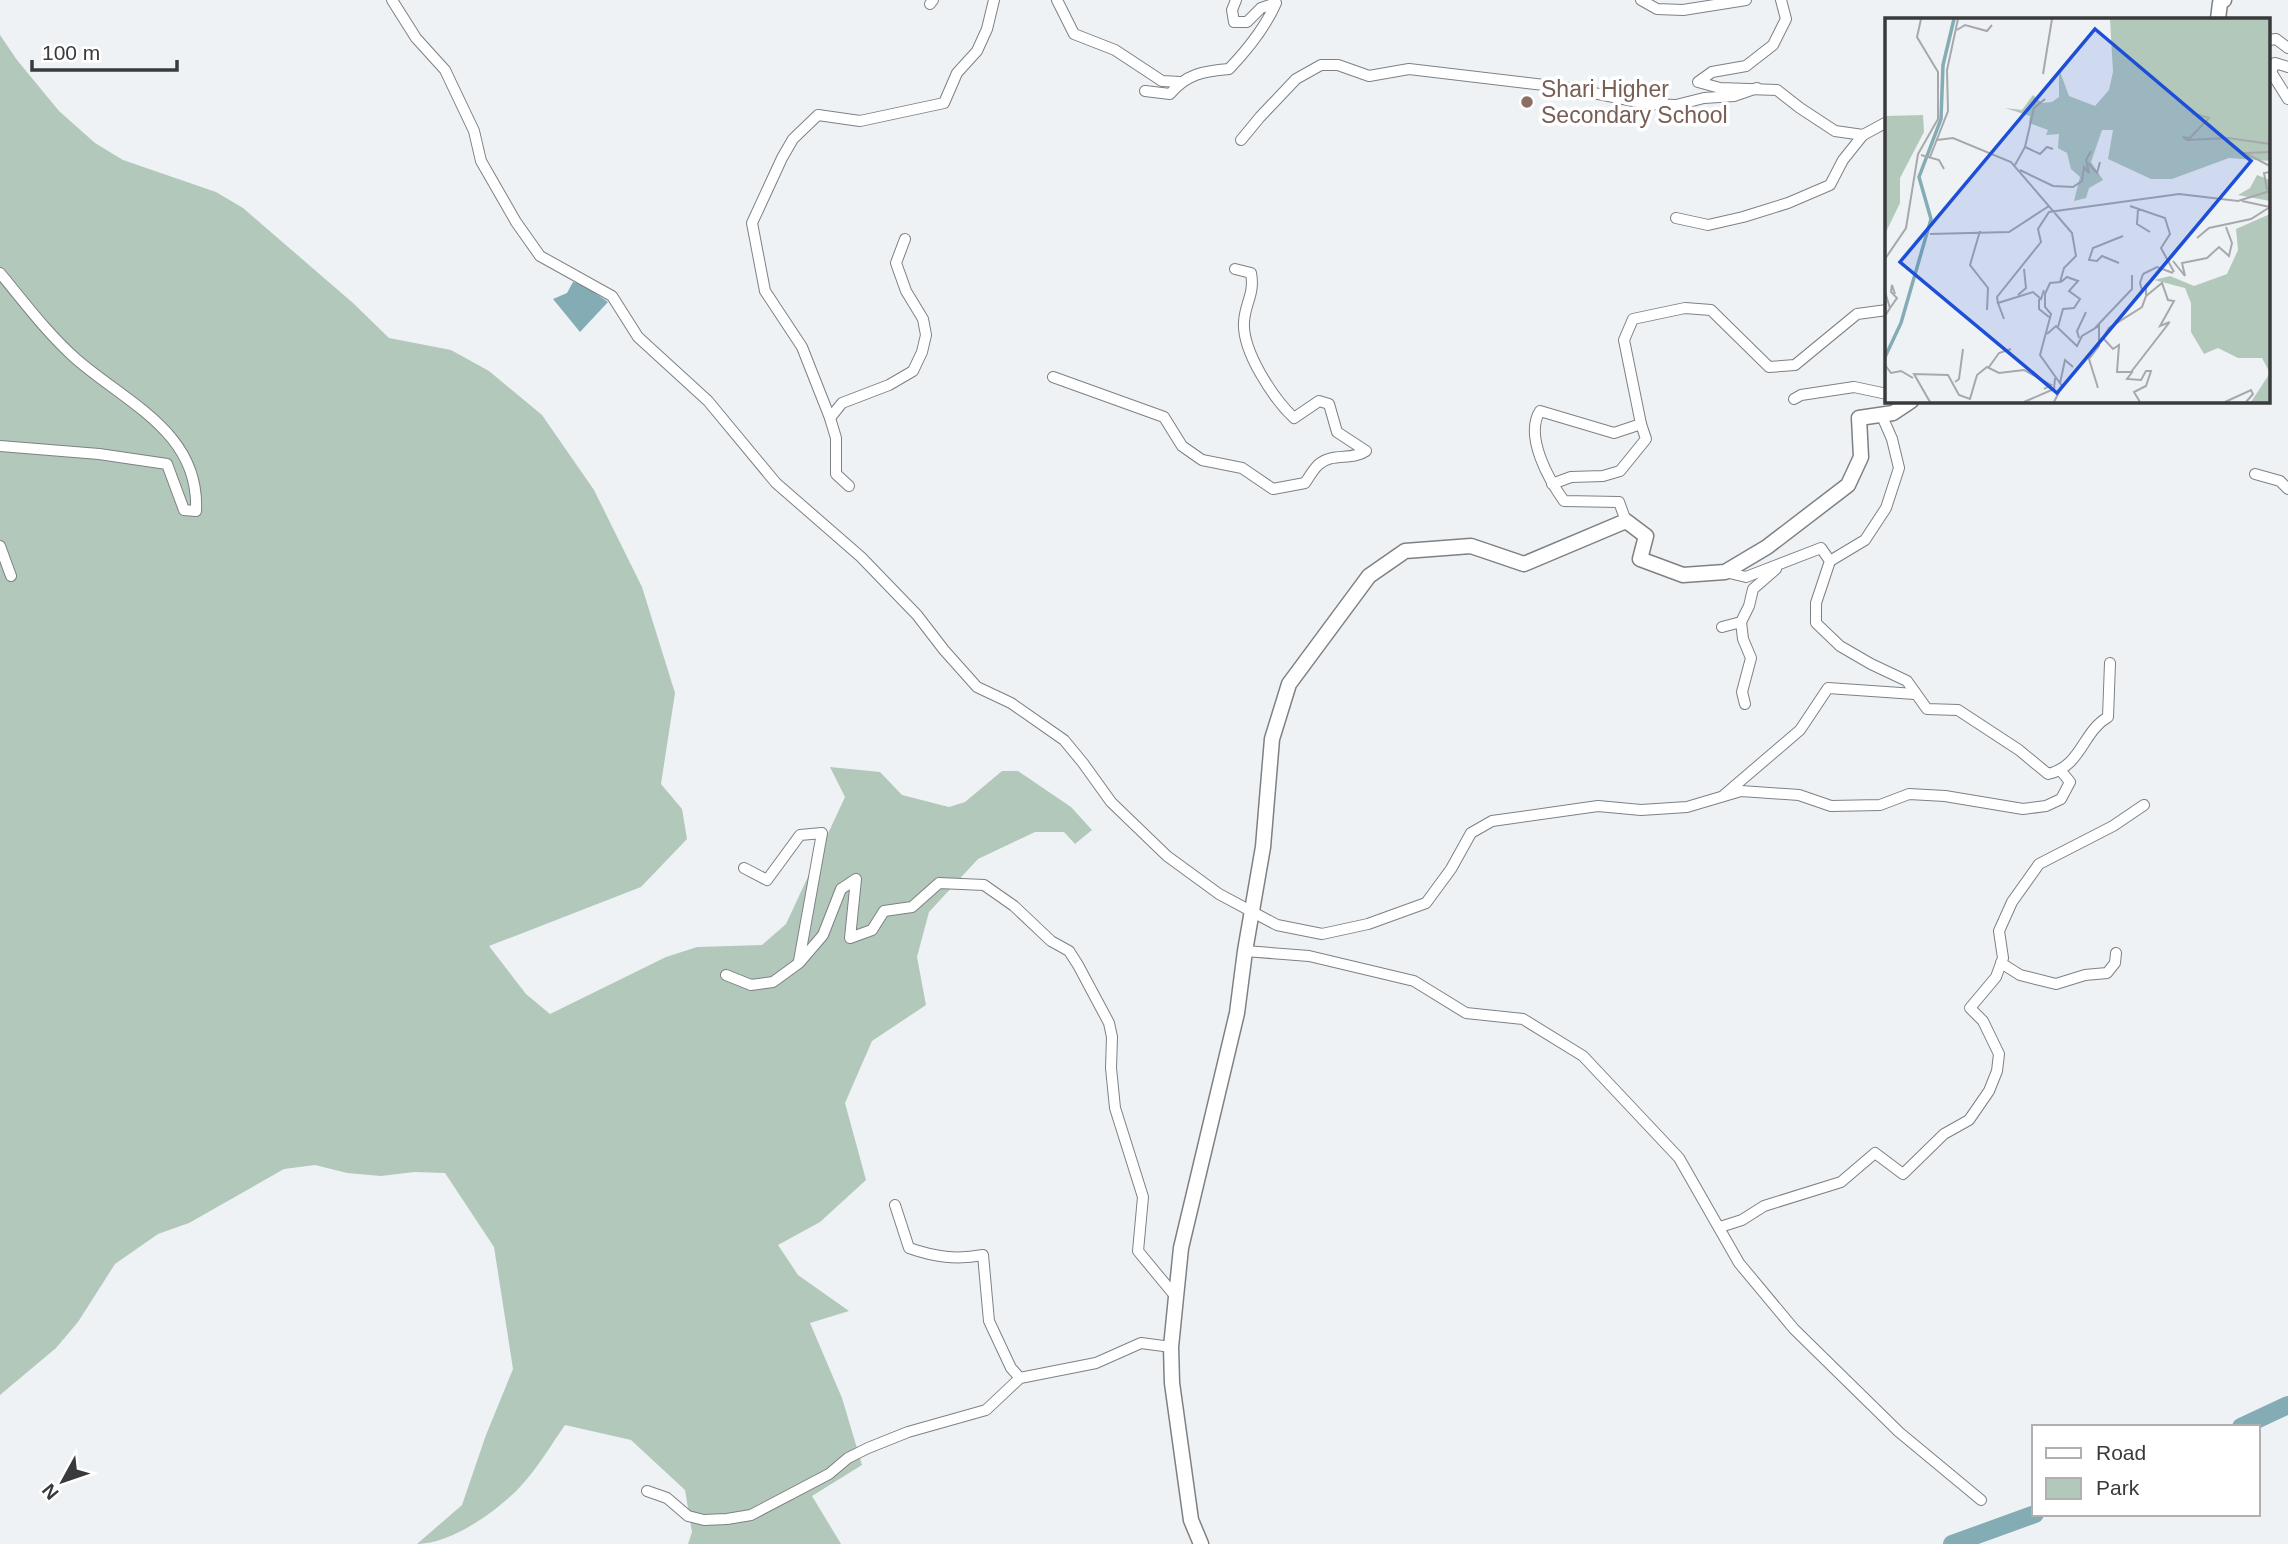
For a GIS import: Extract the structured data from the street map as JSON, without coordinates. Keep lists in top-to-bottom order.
{
  "places": ["Shari Higher Secondary School"],
  "legend": ["Road", "Park"],
  "scale_bar": "100 m",
  "north": "bottom left"
}
